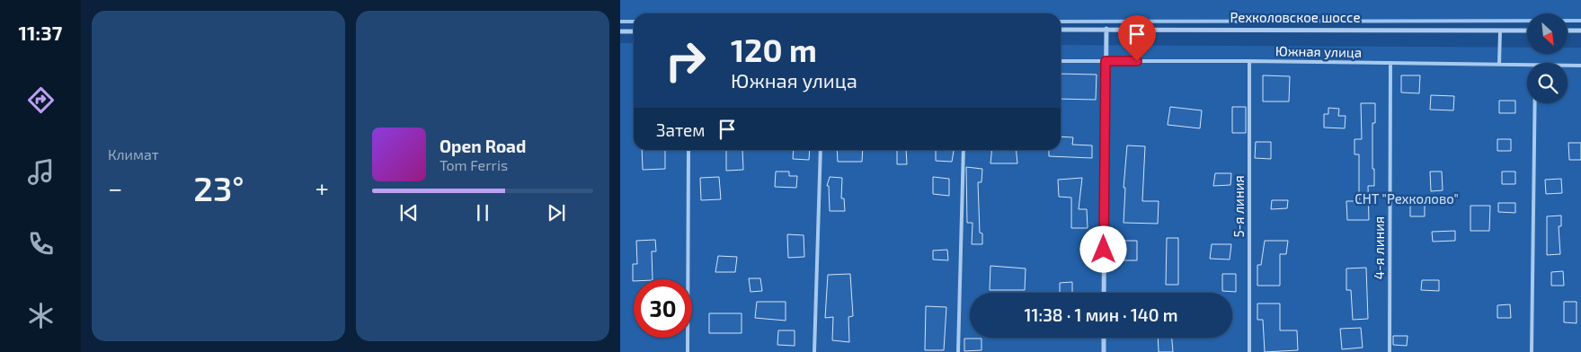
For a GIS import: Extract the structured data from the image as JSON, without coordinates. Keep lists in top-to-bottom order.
{
  "streets": {
    "street": ["Рехколовское шоссе"],
    "lane": ["Южная улица", "5-я линия", "4-я линия"]
  },
  "crossings": [
    ["Южная улица", "5-я линия"],
    ["Южная улица", "4-я линия"]
  ],
  "parks": ["СНТ \"Рехколово\""],
  "north": "bottom right",
  "page": {
    "tabs": "11:37",
    "tile": "Климат",
    "turn": ["120 m", "Южная улица"],
    "then": "Затем",
    "song": ["Open Road", "Tom Ferris"],
    "heat": ["−", "23°", "+"],
    "limit": "30",
    "trip": "11:38 · 1 мин · 140 m"
  }
}
